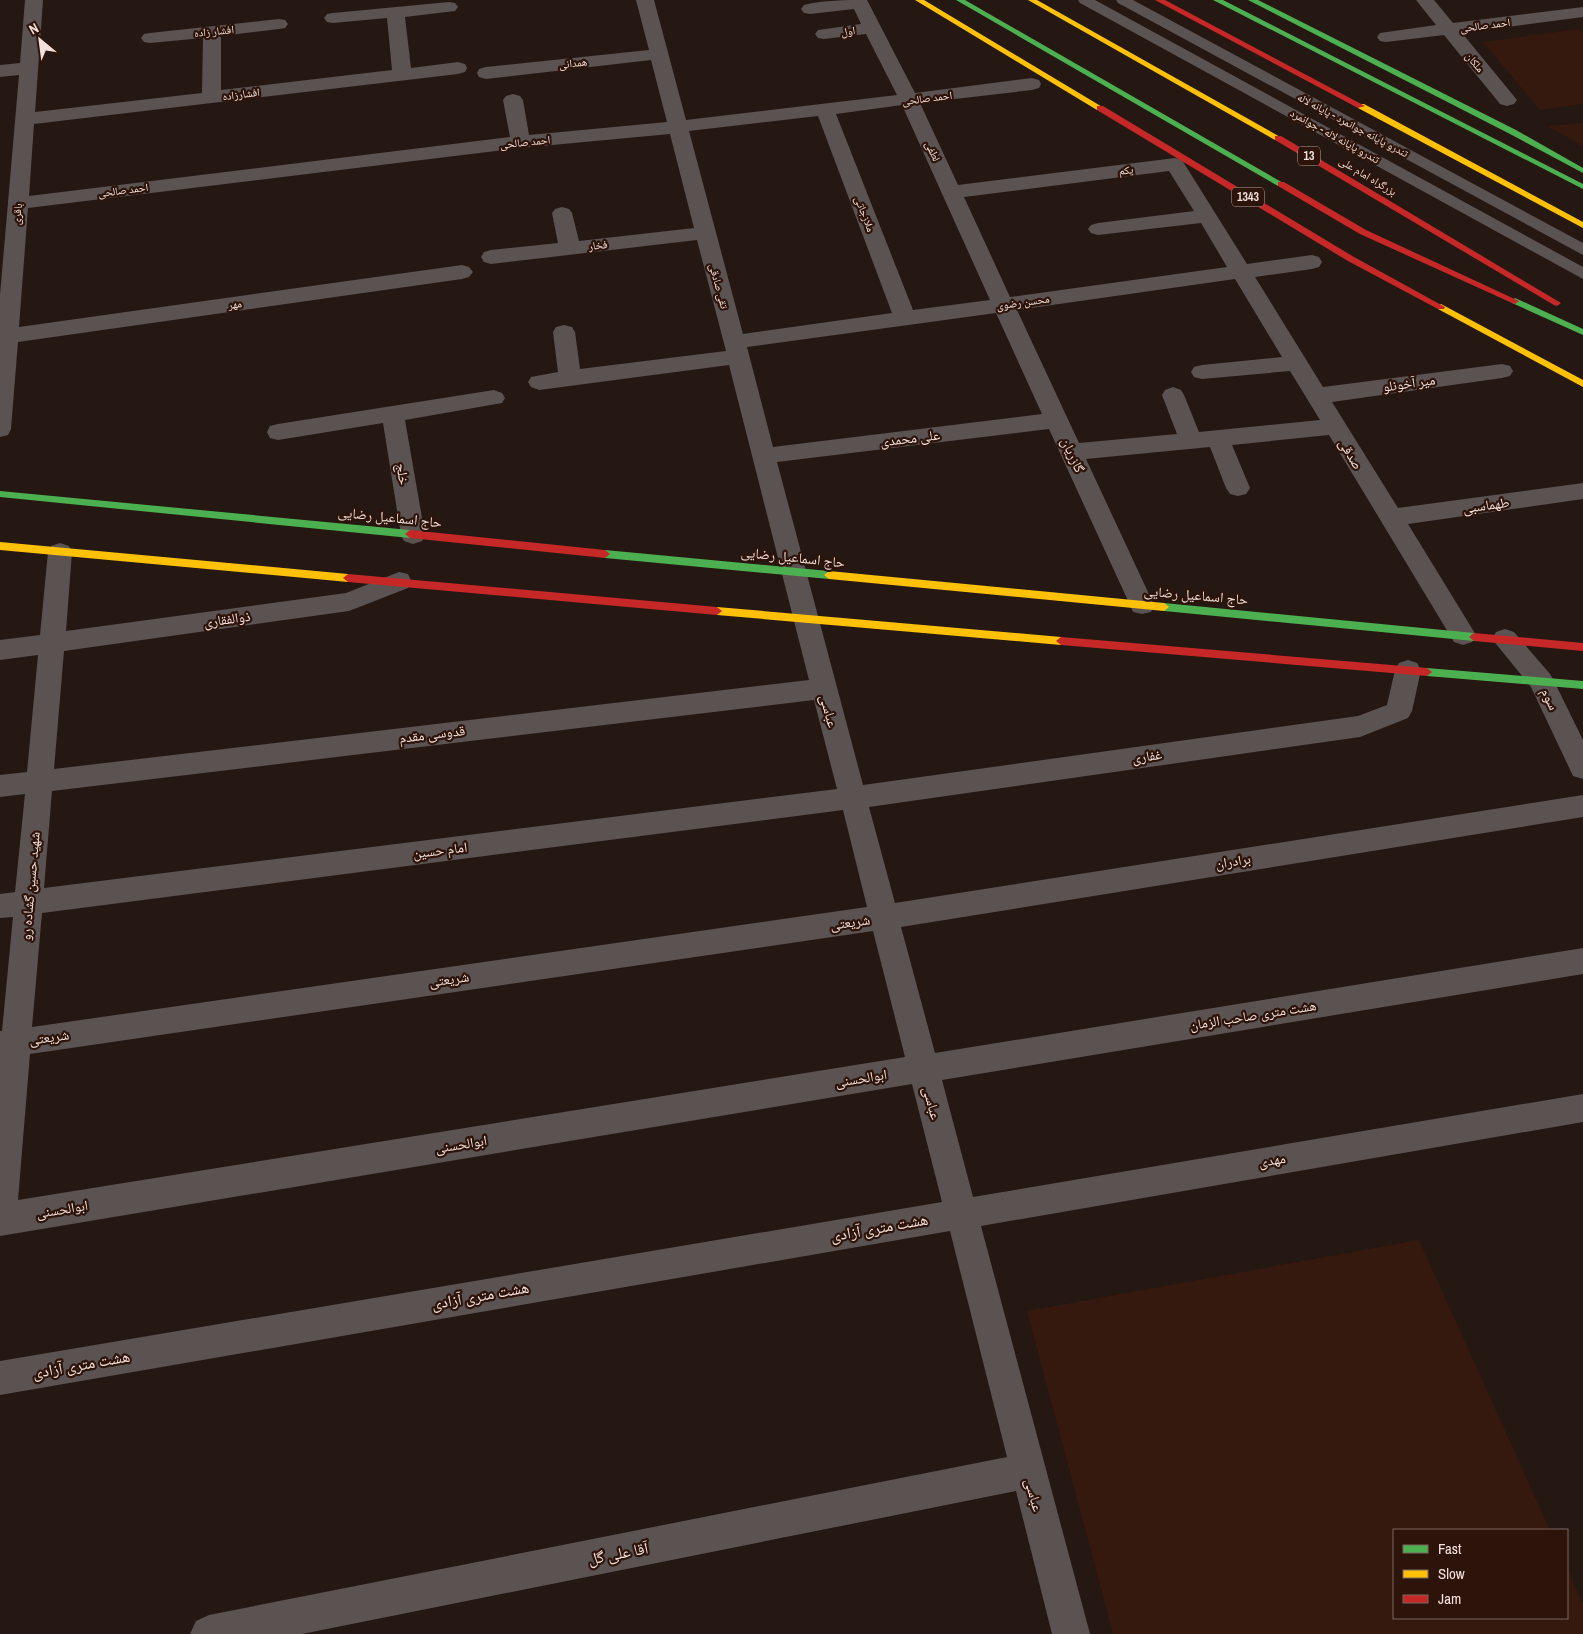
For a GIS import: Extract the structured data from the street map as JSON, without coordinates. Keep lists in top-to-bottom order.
{
  "streets": {
    "main road": [
      "13",
      "بزرگراه امام علی",
      "1343",
      "حاج اسماعیل رضایی"
    ],
    "street": [
      "احمد صالحی",
      "افشار زاده",
      "اول",
      "ملکان",
      "همدانی",
      "افشارزاده",
      "لطفی",
      "یکم",
      "باقری",
      "ملازجاتی",
      "فخار",
      "تقی صادقی",
      "محسن رضوی",
      "مهر",
      "میر آخونلو",
      "علی محمدی",
      "صدقی",
      "گازریان",
      "خلج",
      "طهماسبی",
      "ذوالفقاری",
      "سوم",
      "عباسی",
      "قدوسی مقدم",
      "غفاری",
      "امام حسین",
      "برادران",
      "شهید حسین گشاده رو",
      "شریعتی",
      "هشت متری صاحب الزمان",
      "ابوالحسنی",
      "مهدی",
      "هشت متری آزادی",
      "آقا علی گل"
    ],
    "lane": ["تندرو پایانه جوانمرد - پایانه لاله", "تندرو پایانه لاله - جوانمرد"]
  },
  "crossings": [
    ["احمد صالحی", "ملکان"],
    ["احمد صالحی", "لطفی"],
    ["احمد صالحی", "باقری"],
    ["احمد صالحی", "ملازجاتی"],
    ["احمد صالحی", "تقی صادقی"],
    ["اول", "لطفی"],
    ["همدانی", "تقی صادقی"],
    ["افشارزاده", "باقری"],
    ["لطفی", "یکم"],
    ["لطفی", "محسن رضوی"],
    ["لطفی", "گازریان"],
    ["یکم", "محسن رضوی"],
    ["یکم", "صدقی"],
    ["باقری", "مهر"],
    ["ملازجاتی", "محسن رضوی"],
    ["فخار", "تقی صادقی"],
    ["تقی صادقی", "محسن رضوی"],
    ["تقی صادقی", "علی محمدی"],
    ["تقی صادقی", "حاج اسماعیل رضایی"],
    ["تقی صادقی", "عباسی"],
    ["محسن رضوی", "صدقی"],
    ["محسن رضوی", "گازریان"],
    ["میر آخونلو", "صدقی"],
    ["علی محمدی", "گازریان"],
    ["صدقی", "طهماسبی"],
    ["صدقی", "حاج اسماعیل رضایی"],
    ["گازریان", "حاج اسماعیل رضایی"],
    ["خلج", "حاج اسماعیل رضایی"],
    ["حاج اسماعیل رضایی", "سوم"],
    ["حاج اسماعیل رضایی", "عباسی"],
    ["ذوالفقاری", "شهید حسین گشاده رو"],
    ["عباسی", "قدوسی مقدم"],
    ["عباسی", "غفاری"],
    ["عباسی", "امام حسین"],
    ["عباسی", "برادران"],
    ["عباسی", "شریعتی"],
    ["عباسی", "هشت متری صاحب الزمان"],
    ["عباسی", "ابوالحسنی"],
    ["عباسی", "مهدی"],
    ["عباسی", "هشت متری آزادی"],
    ["عباسی", "آقا علی گل"],
    ["قدوسی مقدم", "شهید حسین گشاده رو"],
    ["غفاری", "امام حسین"],
    ["امام حسین", "شهید حسین گشاده رو"],
    ["برادران", "شریعتی"],
    ["شهید حسین گشاده رو", "شریعتی"],
    ["شهید حسین گشاده رو", "ابوالحسنی"],
    ["هشت متری صاحب الزمان", "ابوالحسنی"],
    ["مهدی", "هشت متری آزادی"]
  ],
  "legend": ["Fast", "Slow", "Jam"],
  "north": "top left"
}
